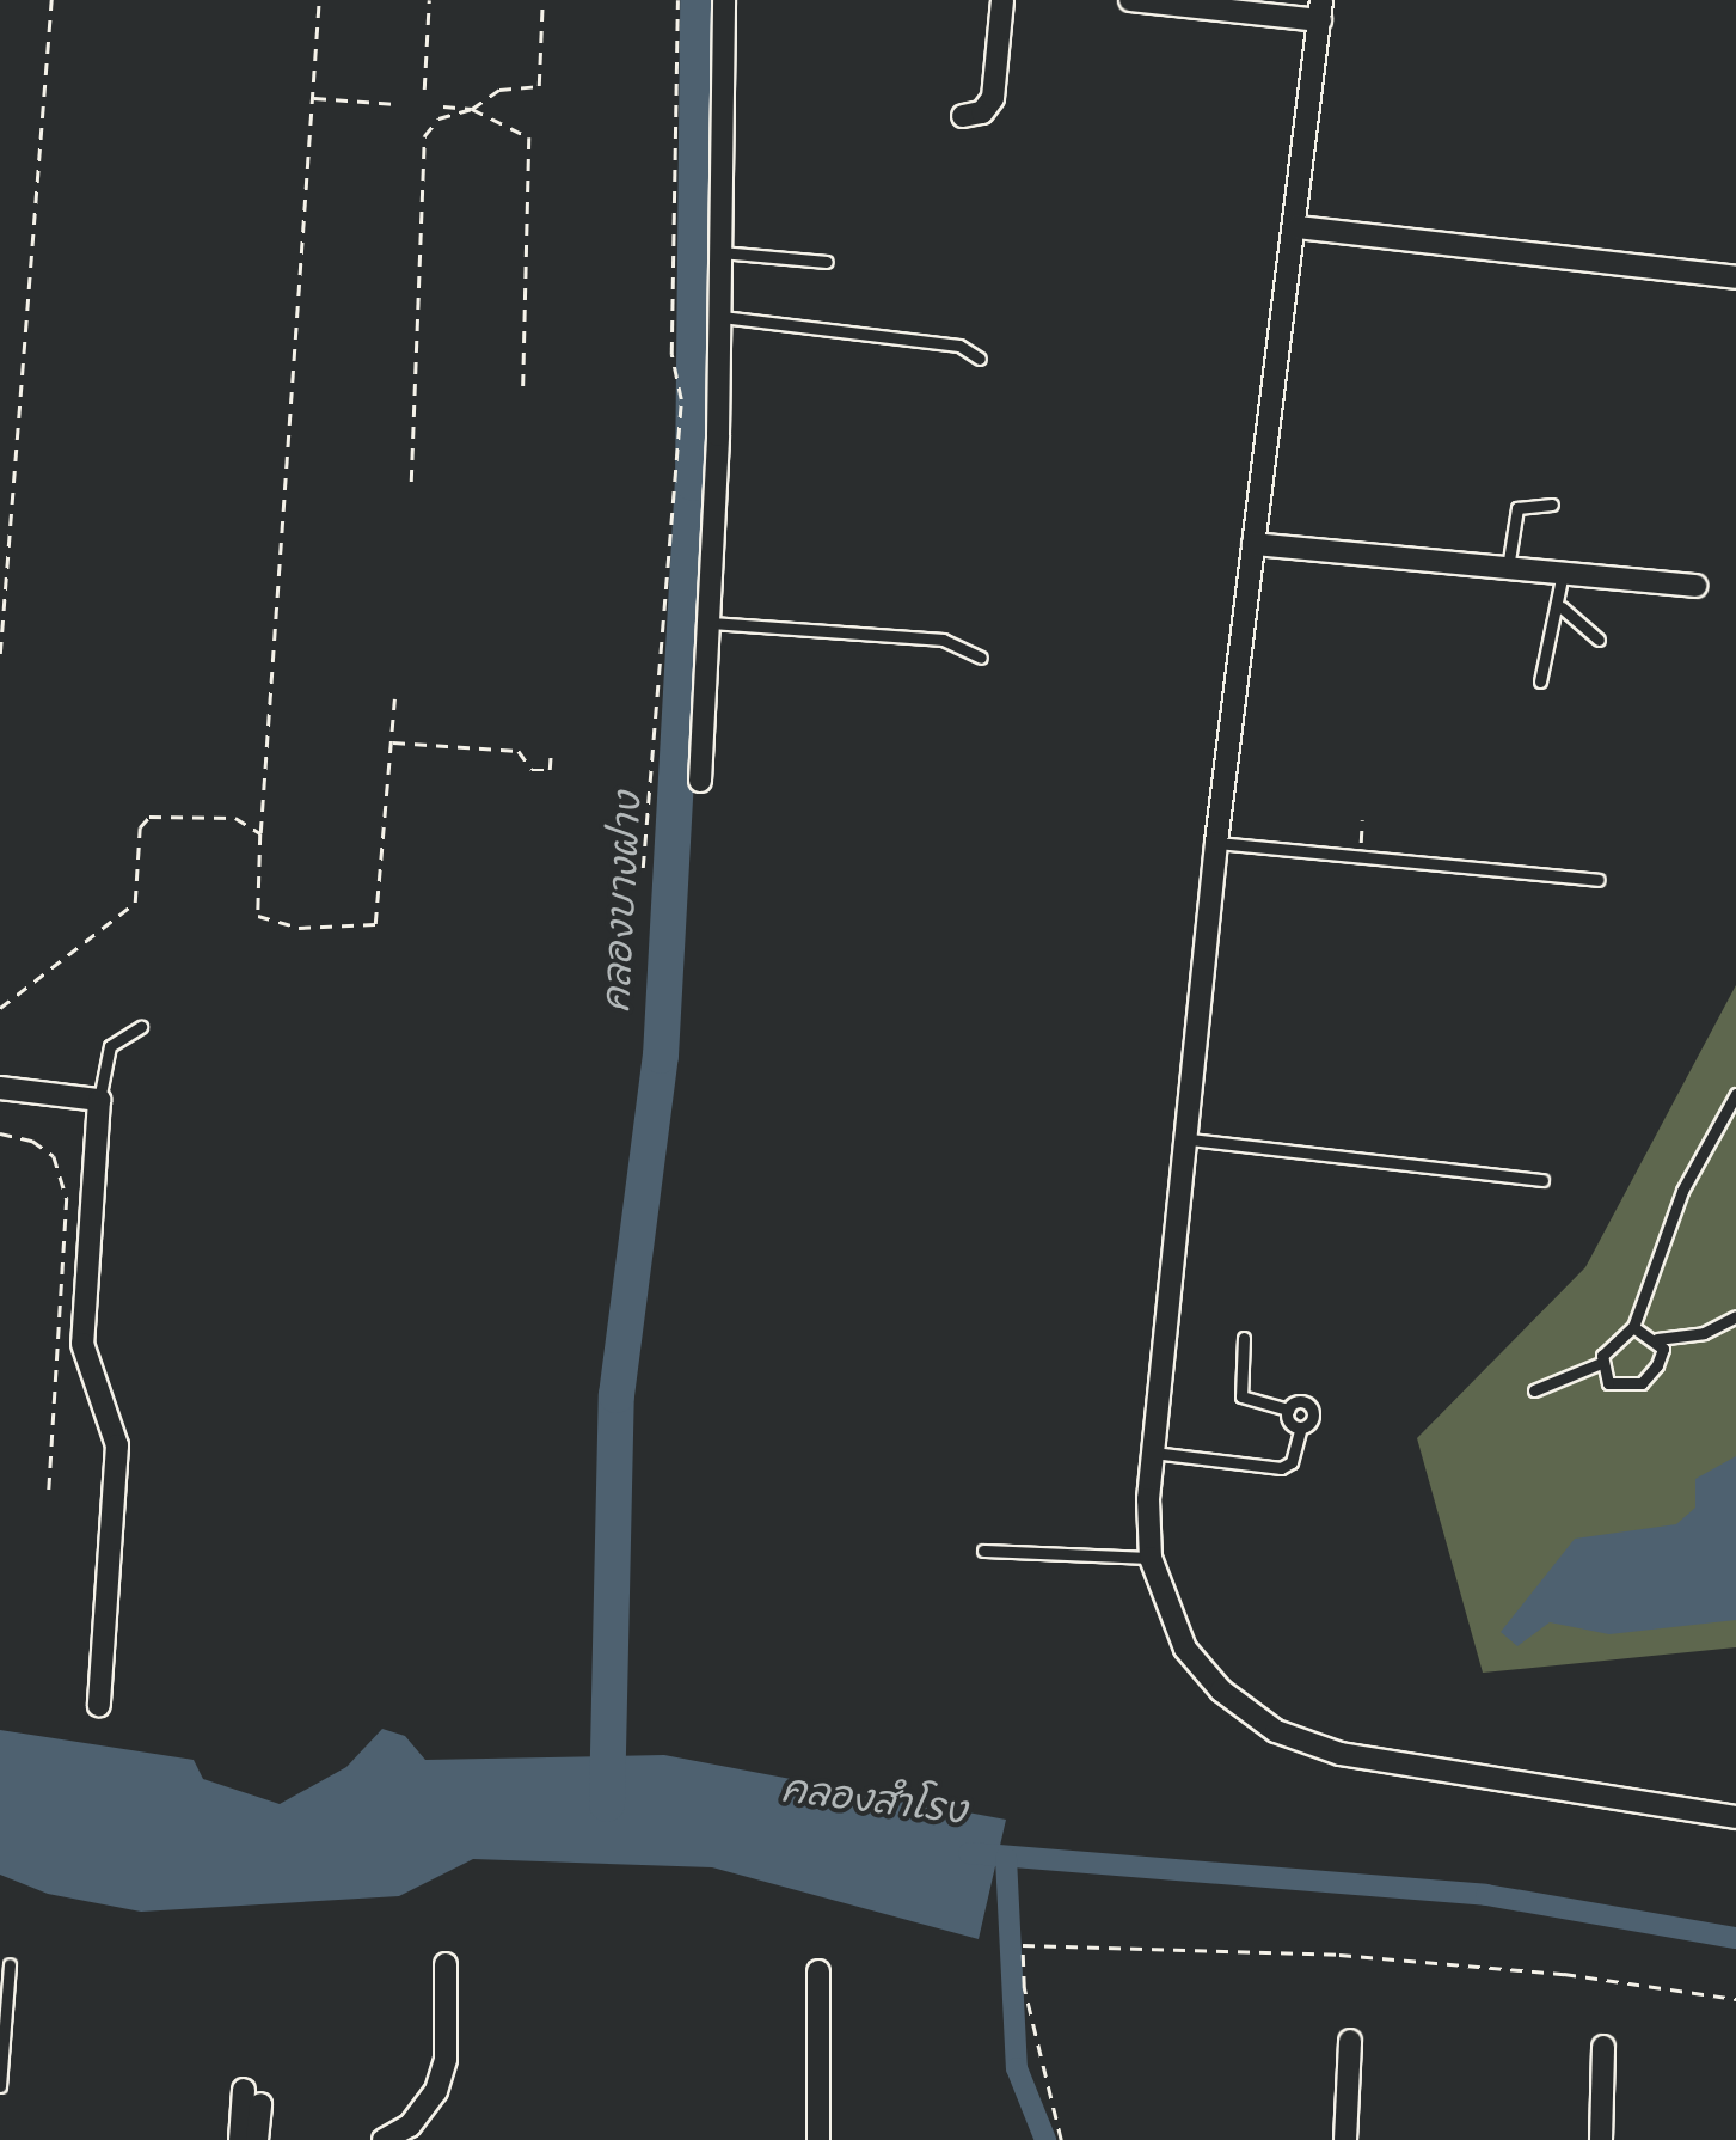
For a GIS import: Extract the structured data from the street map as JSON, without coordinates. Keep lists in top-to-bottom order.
{
  "water": ["คลองบางฝาง", "คลองสำโรง"]
}
